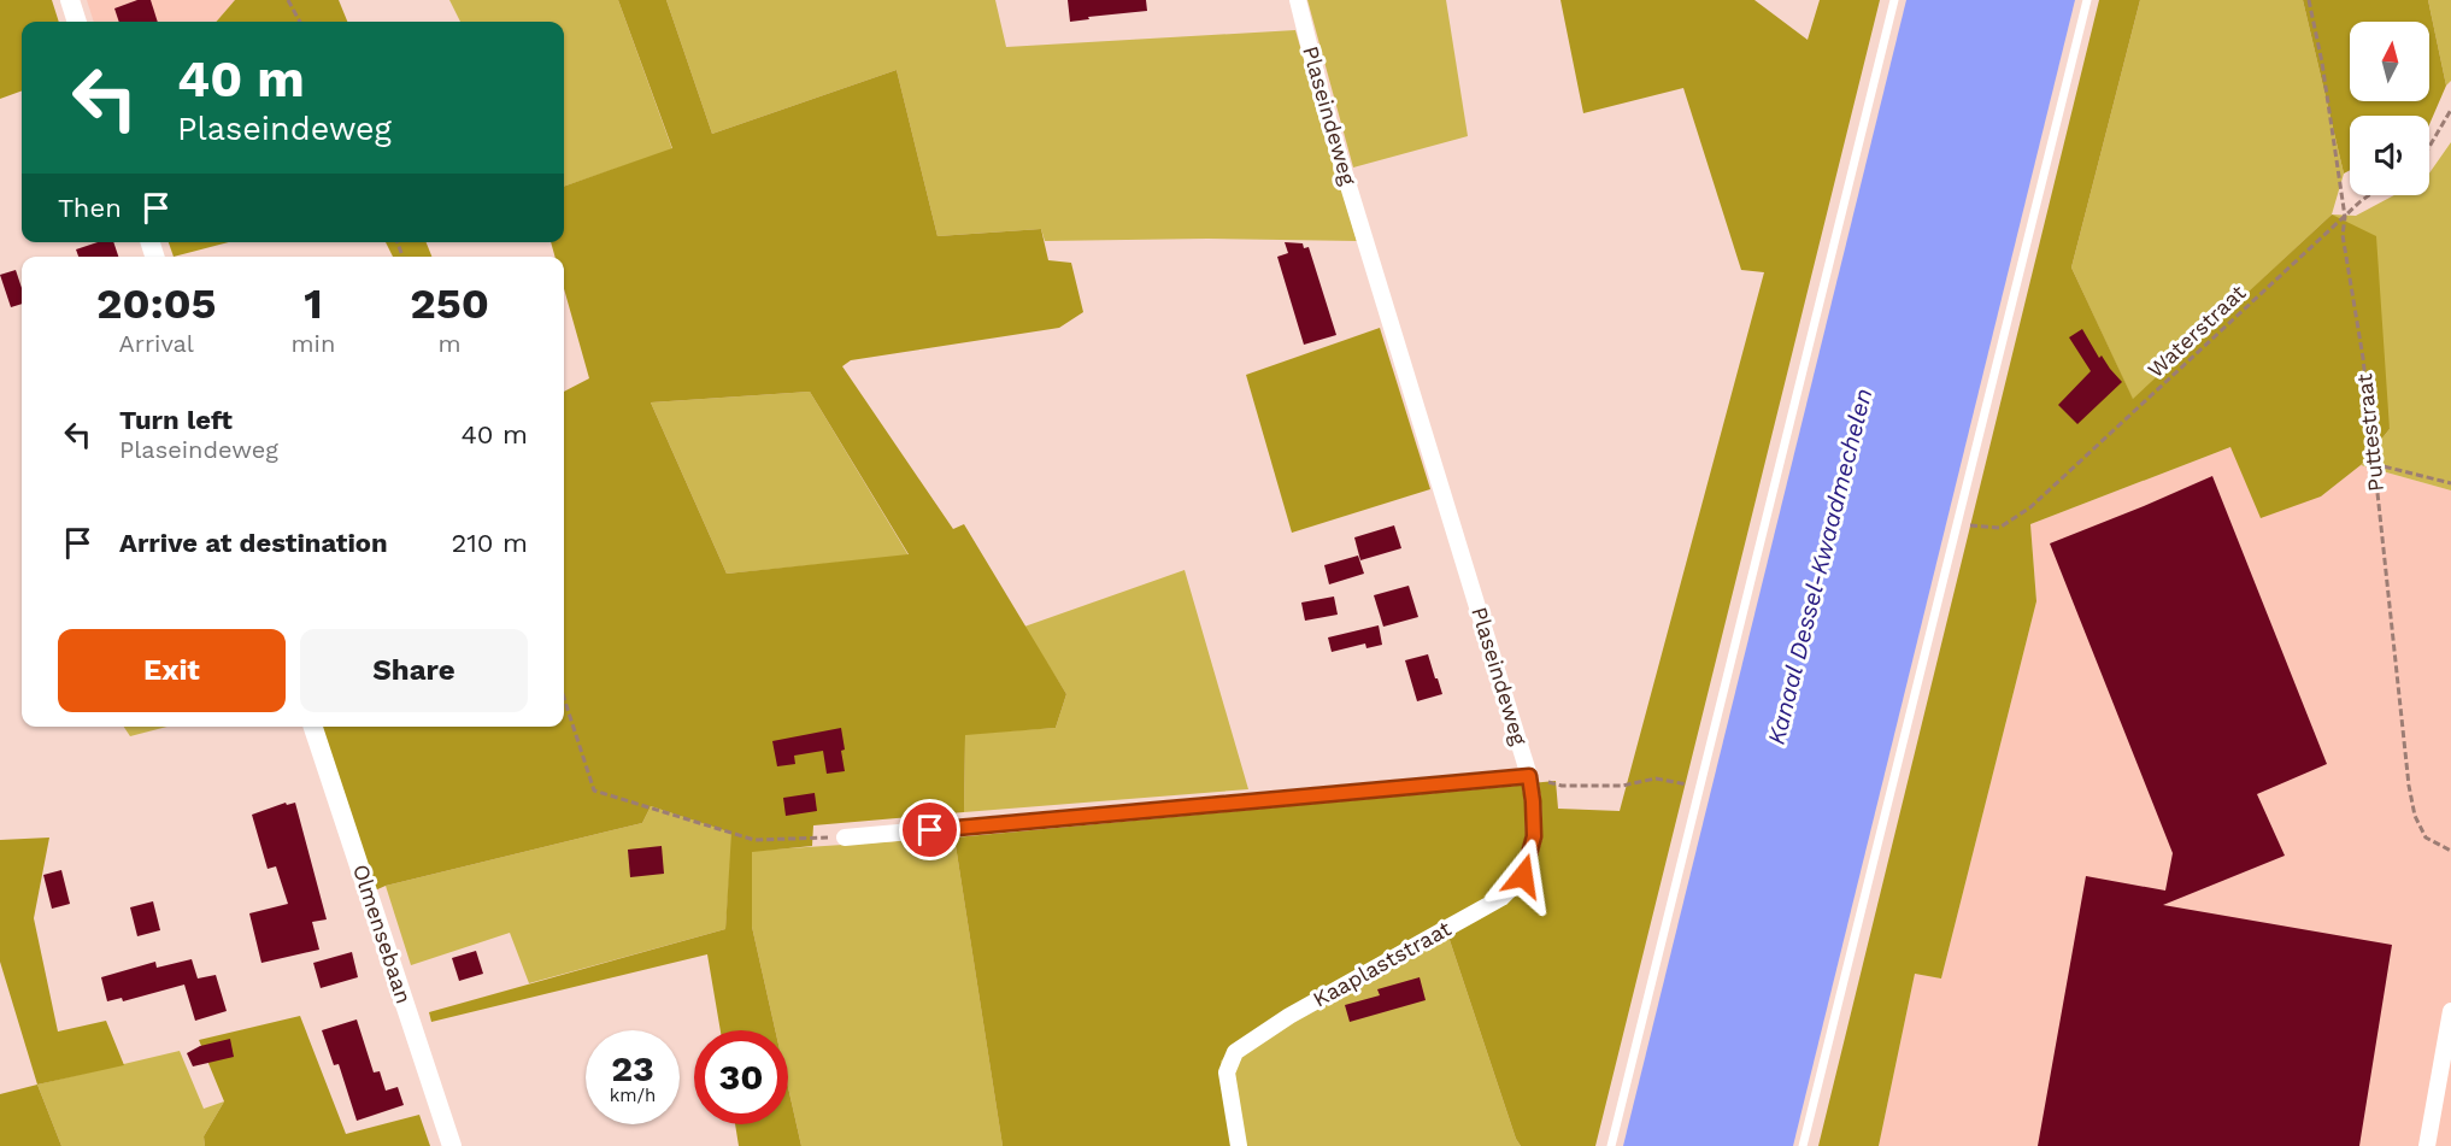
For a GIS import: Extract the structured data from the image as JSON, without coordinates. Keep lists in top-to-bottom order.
{
  "streets": {
    "street": ["Plaseindeweg", "Olmensebaan", "Kaaplaststraat"],
    "path": ["Waterstraat", "Puttestraat"]
  },
  "crossings": [
    ["Plaseindeweg", "Kaaplaststraat"],
    ["Waterstraat", "Puttestraat"]
  ],
  "water": ["Kanaal Dessel-Kwaadmechelen"],
  "north": "top",
  "page": {
    "turn": ["40 m", "Plaseindeweg"],
    "then": "Then",
    "eta": [
      "20:05",
      "Arrival",
      "1",
      "min",
      "250",
      "m"
    ],
    "list": [
      {
        "name": "Turn left",
        "note": "Plaseindeweg",
        "value": "40 m"
      },
      {
        "name": "Arrive at destination",
        "value": "210 m"
      }
    ],
    "buttons": ["Exit", "Share"],
    "speed": "23 km/h",
    "limit": "30"
  }
}
